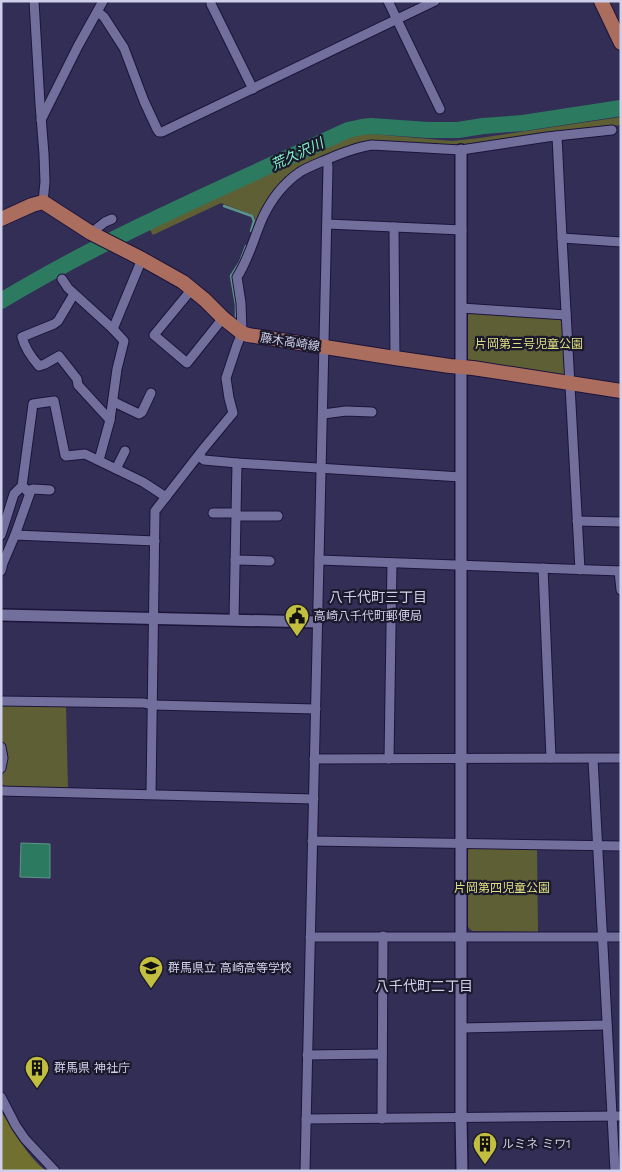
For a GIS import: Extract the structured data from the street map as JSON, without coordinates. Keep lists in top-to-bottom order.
{
  "streets": {
    "main road": ["藤木高崎線"]
  },
  "districts": ["八千代町三丁目", "八千代町二丁目"],
  "water": ["荒久沢川"],
  "parks": ["片岡第三号児童公園", "片岡第四児童公園"],
  "places": {
    "public building": ["高崎八千代町郵便局"],
    "school or university": ["群馬県立 高崎高等学校"],
    "building": ["群馬県 神社庁", "ルミネ ミワ1"]
  }
}
